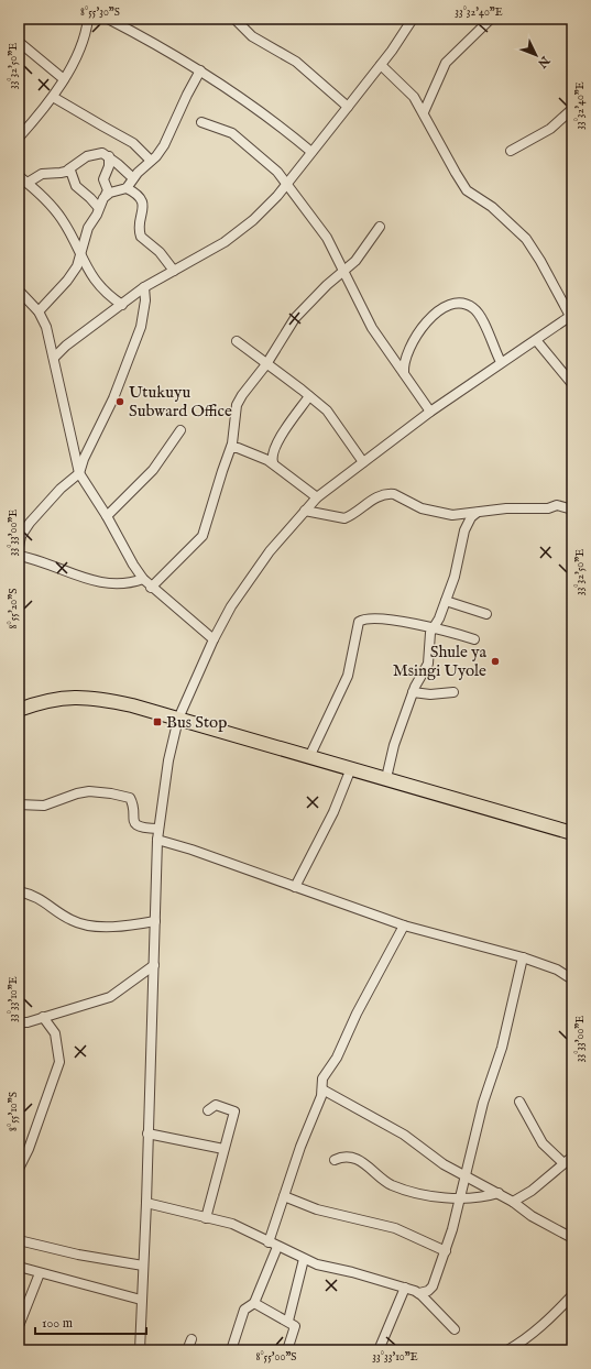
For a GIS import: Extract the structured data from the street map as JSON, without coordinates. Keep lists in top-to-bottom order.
{
  "places": {
    "other": ["Utukuyu Subward Office", "Shule ya Msingi Uyole"],
    "transit": ["Bus Stop"]
  },
  "scale_bar": "100 m",
  "north": "bottom right",
  "coordinates": [
    "8°55'30\"S",
    "33°32'40\"E",
    "33°32'50\"E",
    "33°33'00\"E",
    "8°55'20\"S",
    "33°33'10\"E",
    "8°55'10\"S",
    "8°55'00\"S"
  ]
}
